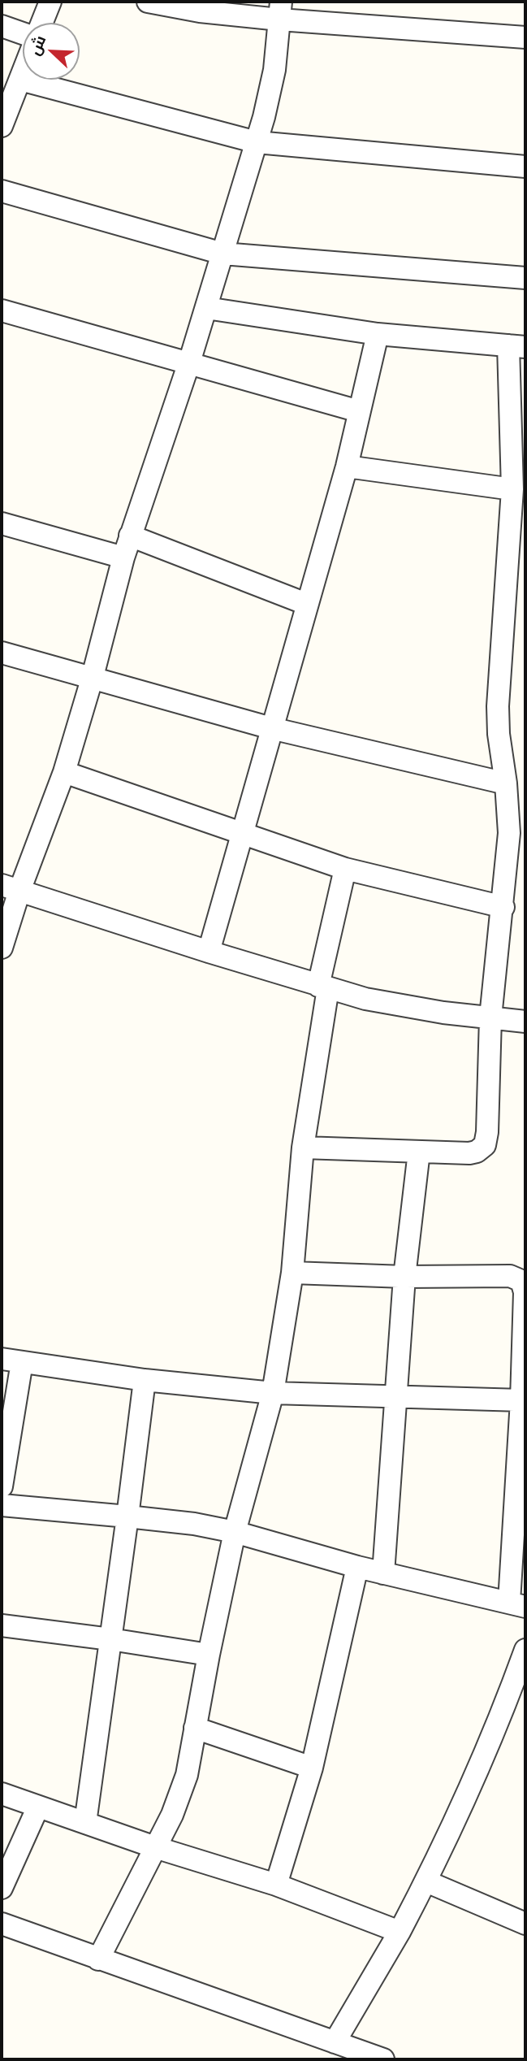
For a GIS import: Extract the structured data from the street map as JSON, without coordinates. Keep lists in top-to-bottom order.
{
  "north": "top left"
}
